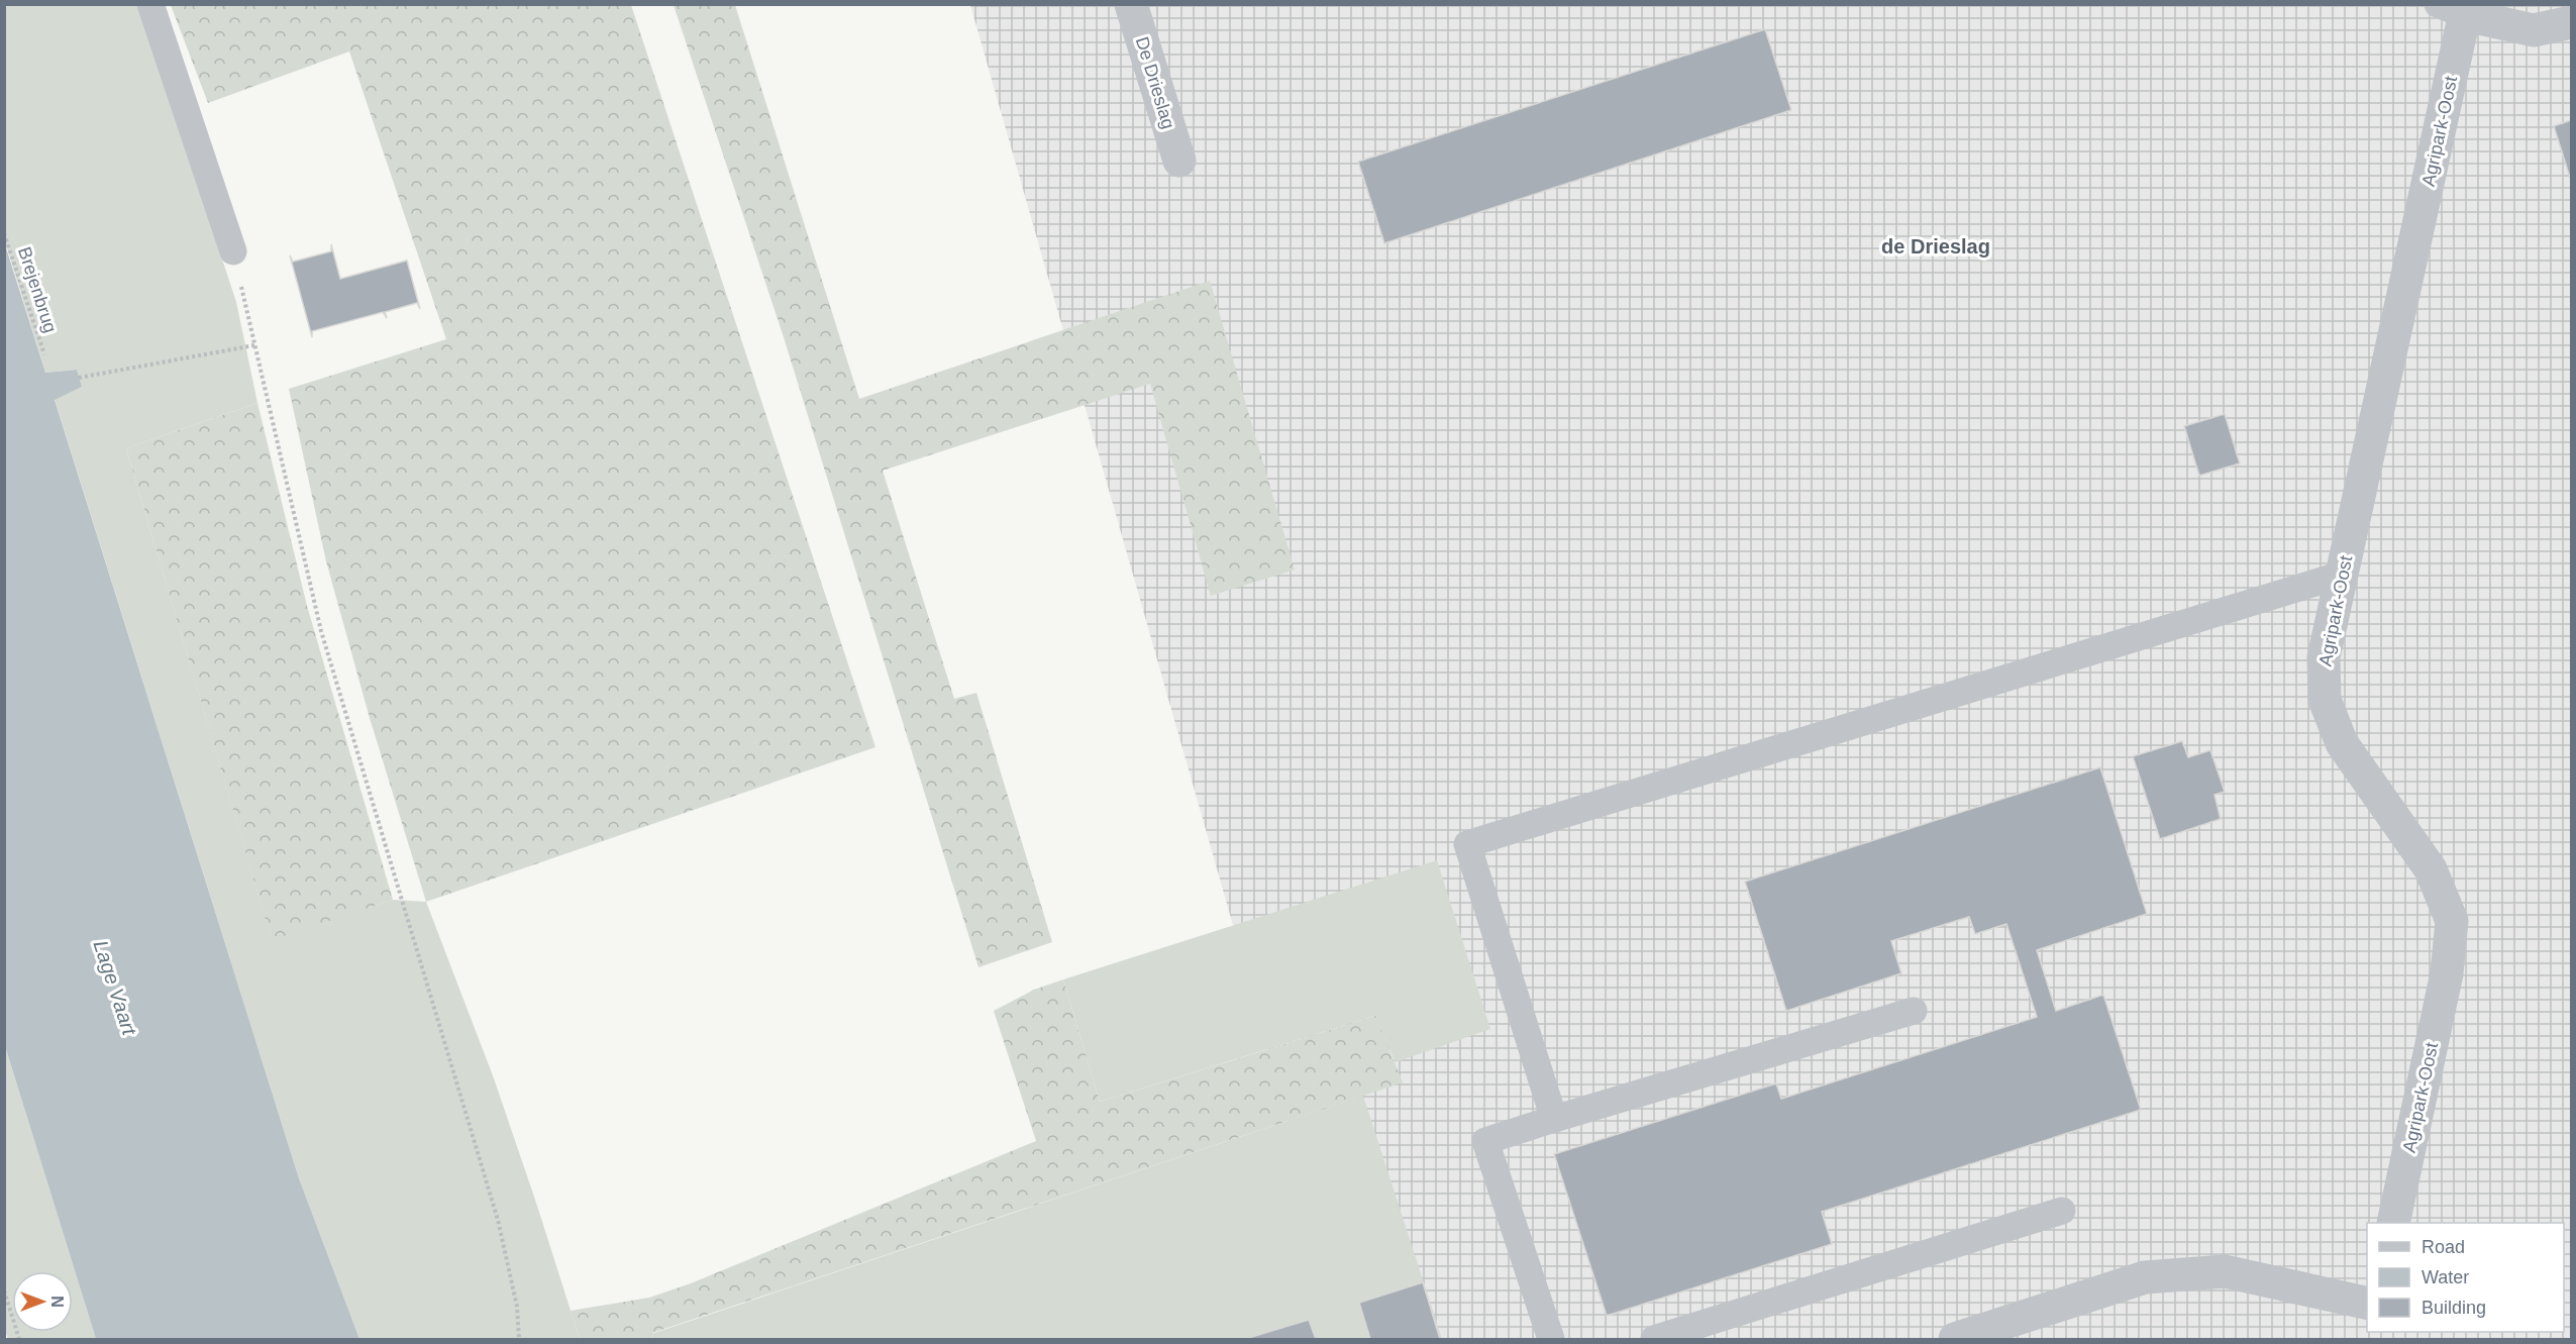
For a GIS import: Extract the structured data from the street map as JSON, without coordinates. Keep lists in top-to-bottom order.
{
  "streets": {
    "street": ["De Drieslag", "Agripark-Oost"],
    "path": ["Brejenbrug"]
  },
  "districts": ["de Drieslag"],
  "water": ["Lage Vaart"],
  "legend": ["Road", "Water", "Building"],
  "north": "right"
}
